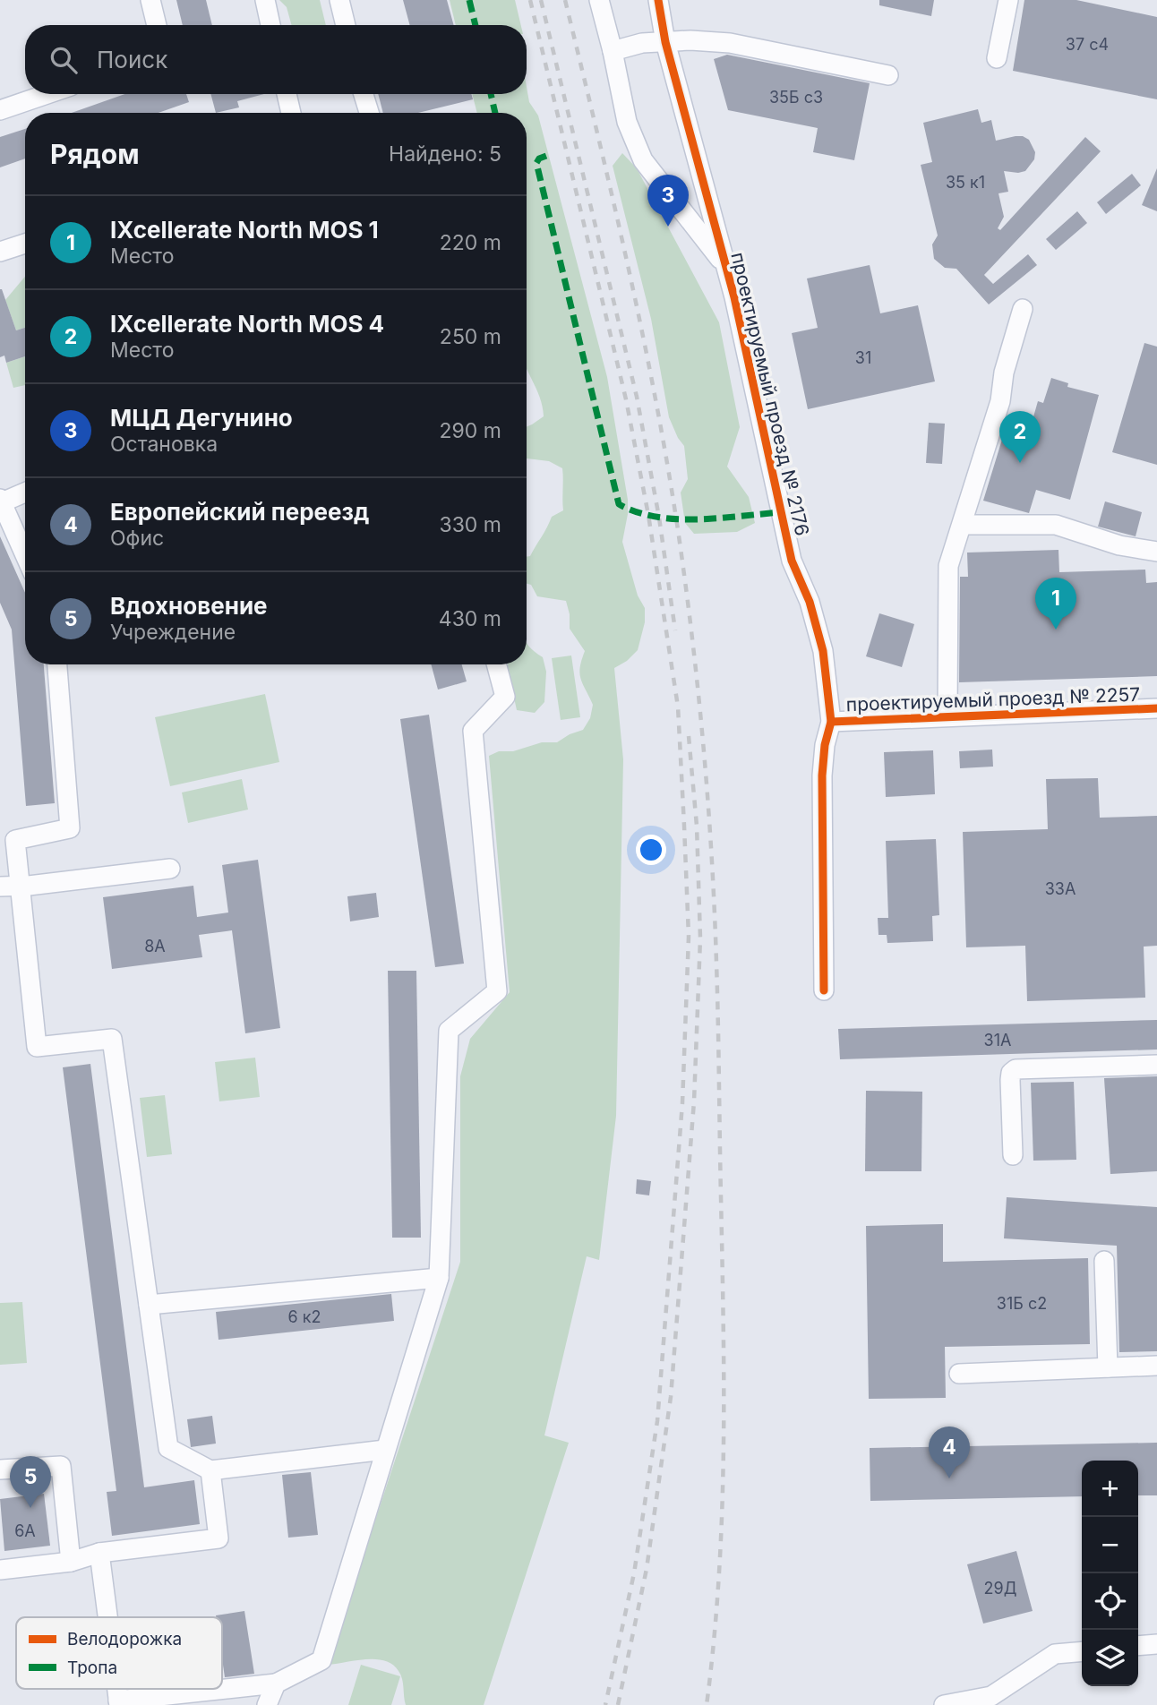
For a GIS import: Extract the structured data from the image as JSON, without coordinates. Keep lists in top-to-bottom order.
{
  "streets": {
    "street": ["проектируемый проезд № 2176", "проектируемый проезд № 2257"]
  },
  "crossings": [
    ["проектируемый проезд № 2176", "проектируемый проезд № 2257"]
  ],
  "house_numbers": [
    "37 с4",
    "35Б с3",
    "35 к1",
    "31",
    "33А",
    "8А",
    "31А",
    "31Б с2",
    "6 к2",
    "6А",
    "29Д"
  ],
  "legend": ["Велодорожка", "Тропа"],
  "page": {
    "search": "Поиск",
    "heading": ["Рядом", "Найдено: 5"],
    "pins": [
      "3",
      "2",
      "1",
      "4",
      "5"
    ],
    "list": [
      {
        "mark": "1",
        "name": "IXcellerate North MOS 1",
        "note": "Место",
        "value": "220 m"
      },
      {
        "mark": "2",
        "name": "IXcellerate North MOS 4",
        "note": "Место",
        "value": "250 m"
      },
      {
        "mark": "3",
        "name": "МЦД Дегунино",
        "note": "Остановка",
        "value": "290 m"
      },
      {
        "mark": "4",
        "name": "Европейский переезд",
        "note": "Офис",
        "value": "330 m"
      },
      {
        "mark": "5",
        "name": "Вдохновение",
        "note": "Учреждение",
        "value": "430 m"
      }
    ],
    "map_buttons": ["+", "−"]
  }
}
